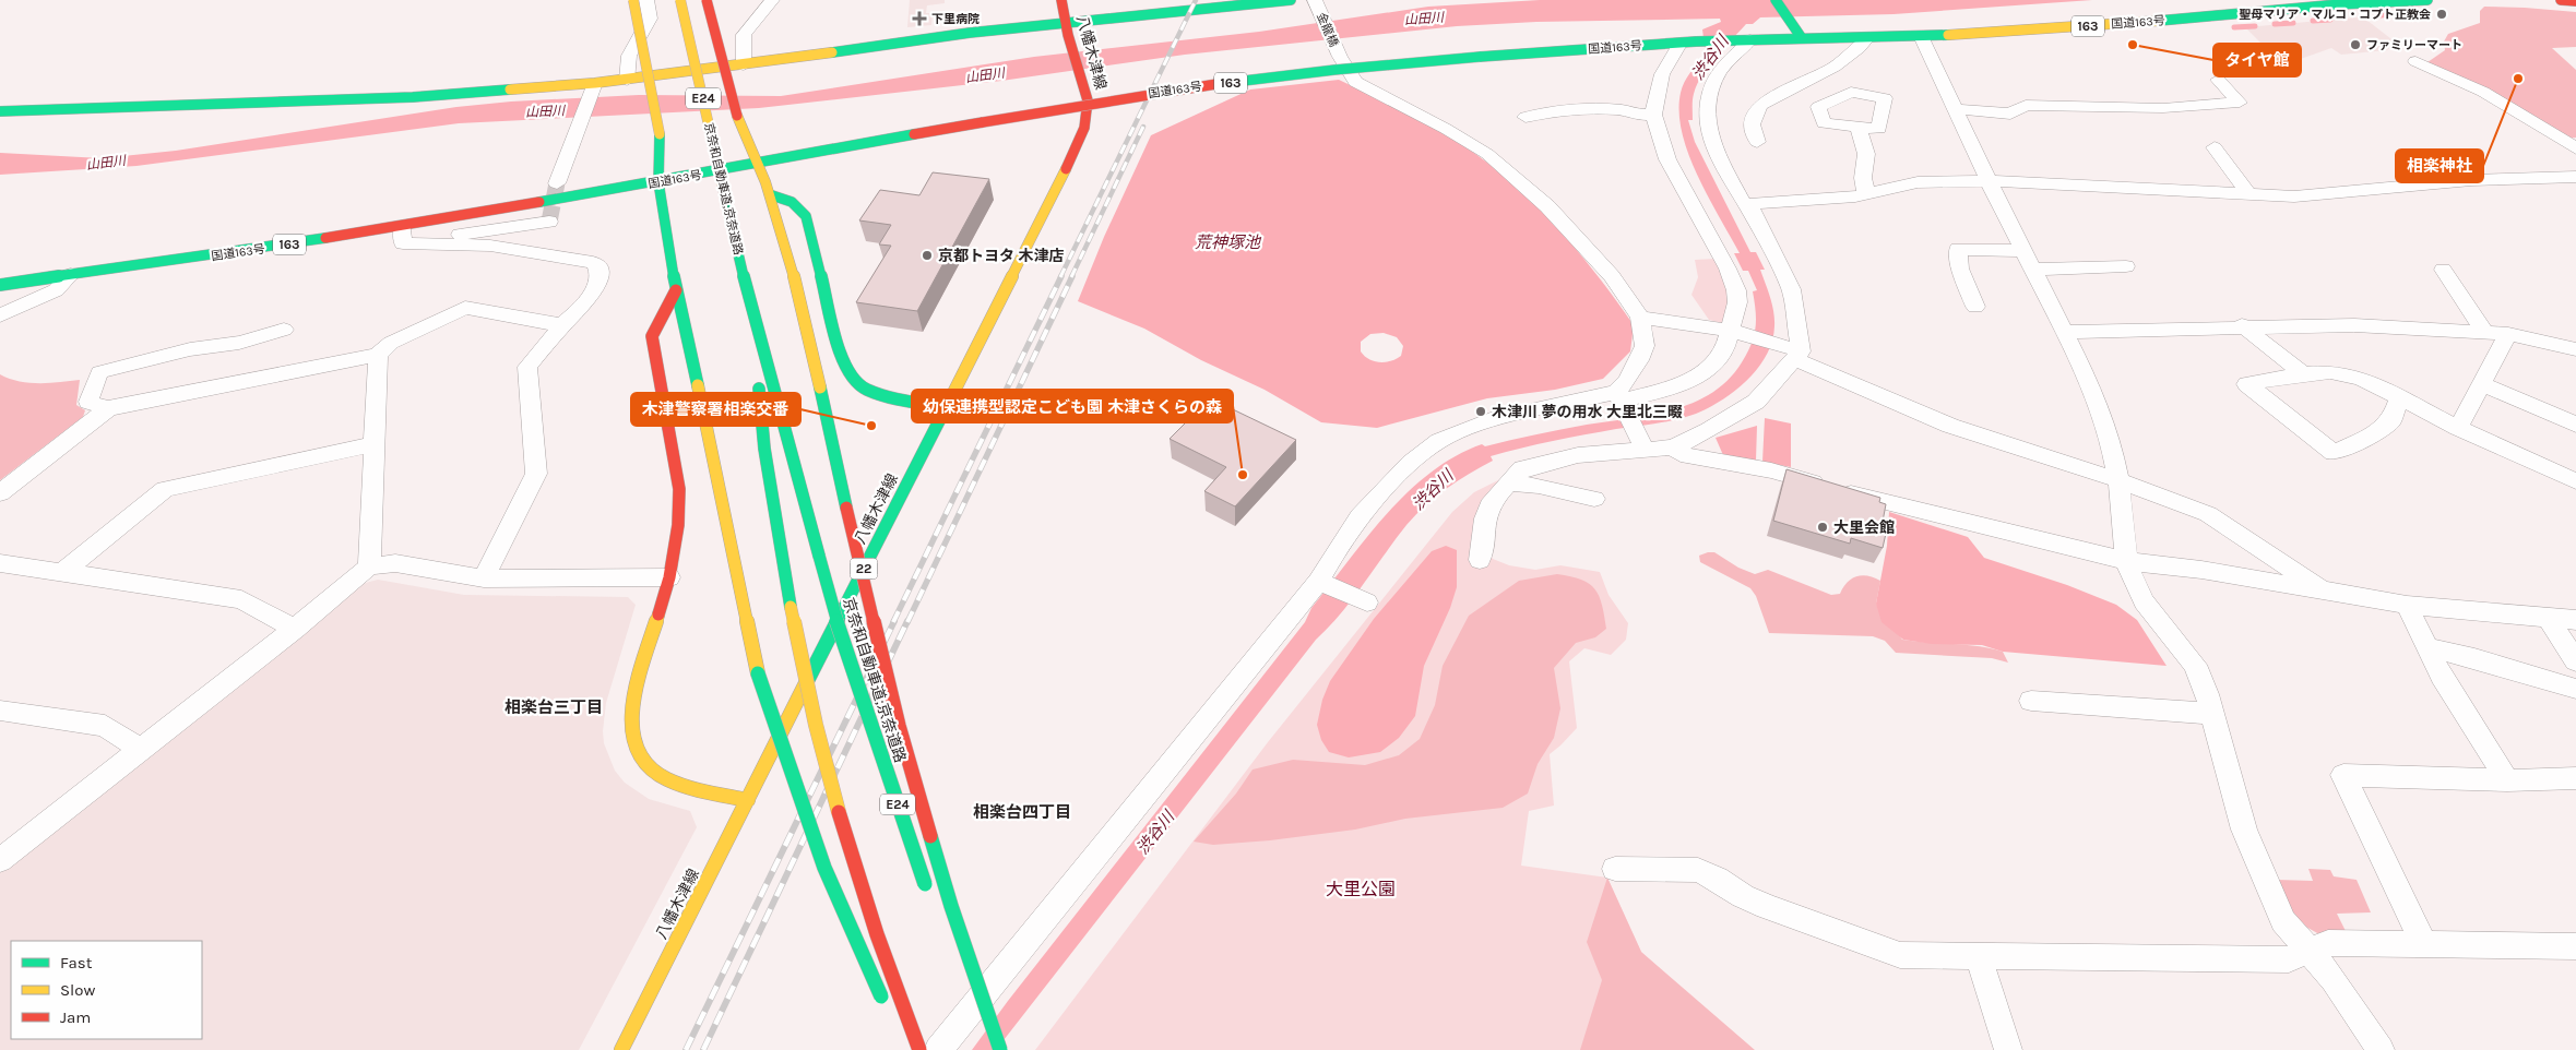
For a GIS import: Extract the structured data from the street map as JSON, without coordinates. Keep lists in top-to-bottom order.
{
  "streets": {
    "main road": [
      "国道163号",
      "163",
      "八幡木津線",
      "E24",
      "京奈和自動車道;京奈道路",
      "22"
    ],
    "street": ["金龍橋"]
  },
  "districts": ["相楽台三丁目", "相楽台四丁目"],
  "water": ["山田川", "渋谷川", "荒神塚池"],
  "parks": ["大里公園"],
  "places": {
    "other": [
      "聖母マリア・マルコ・コプト正教会",
      "タイヤ館",
      "ファミリーマート",
      "相楽神社",
      "京都トヨタ 木津店",
      "木津川 夢の用水 大里北三畷",
      "木津警察署相楽交番",
      "幼保連携型認定こども園 木津さくらの森",
      "大里会館"
    ],
    "health": ["下里病院"]
  },
  "legend": ["Fast", "Slow", "Jam"]
}
